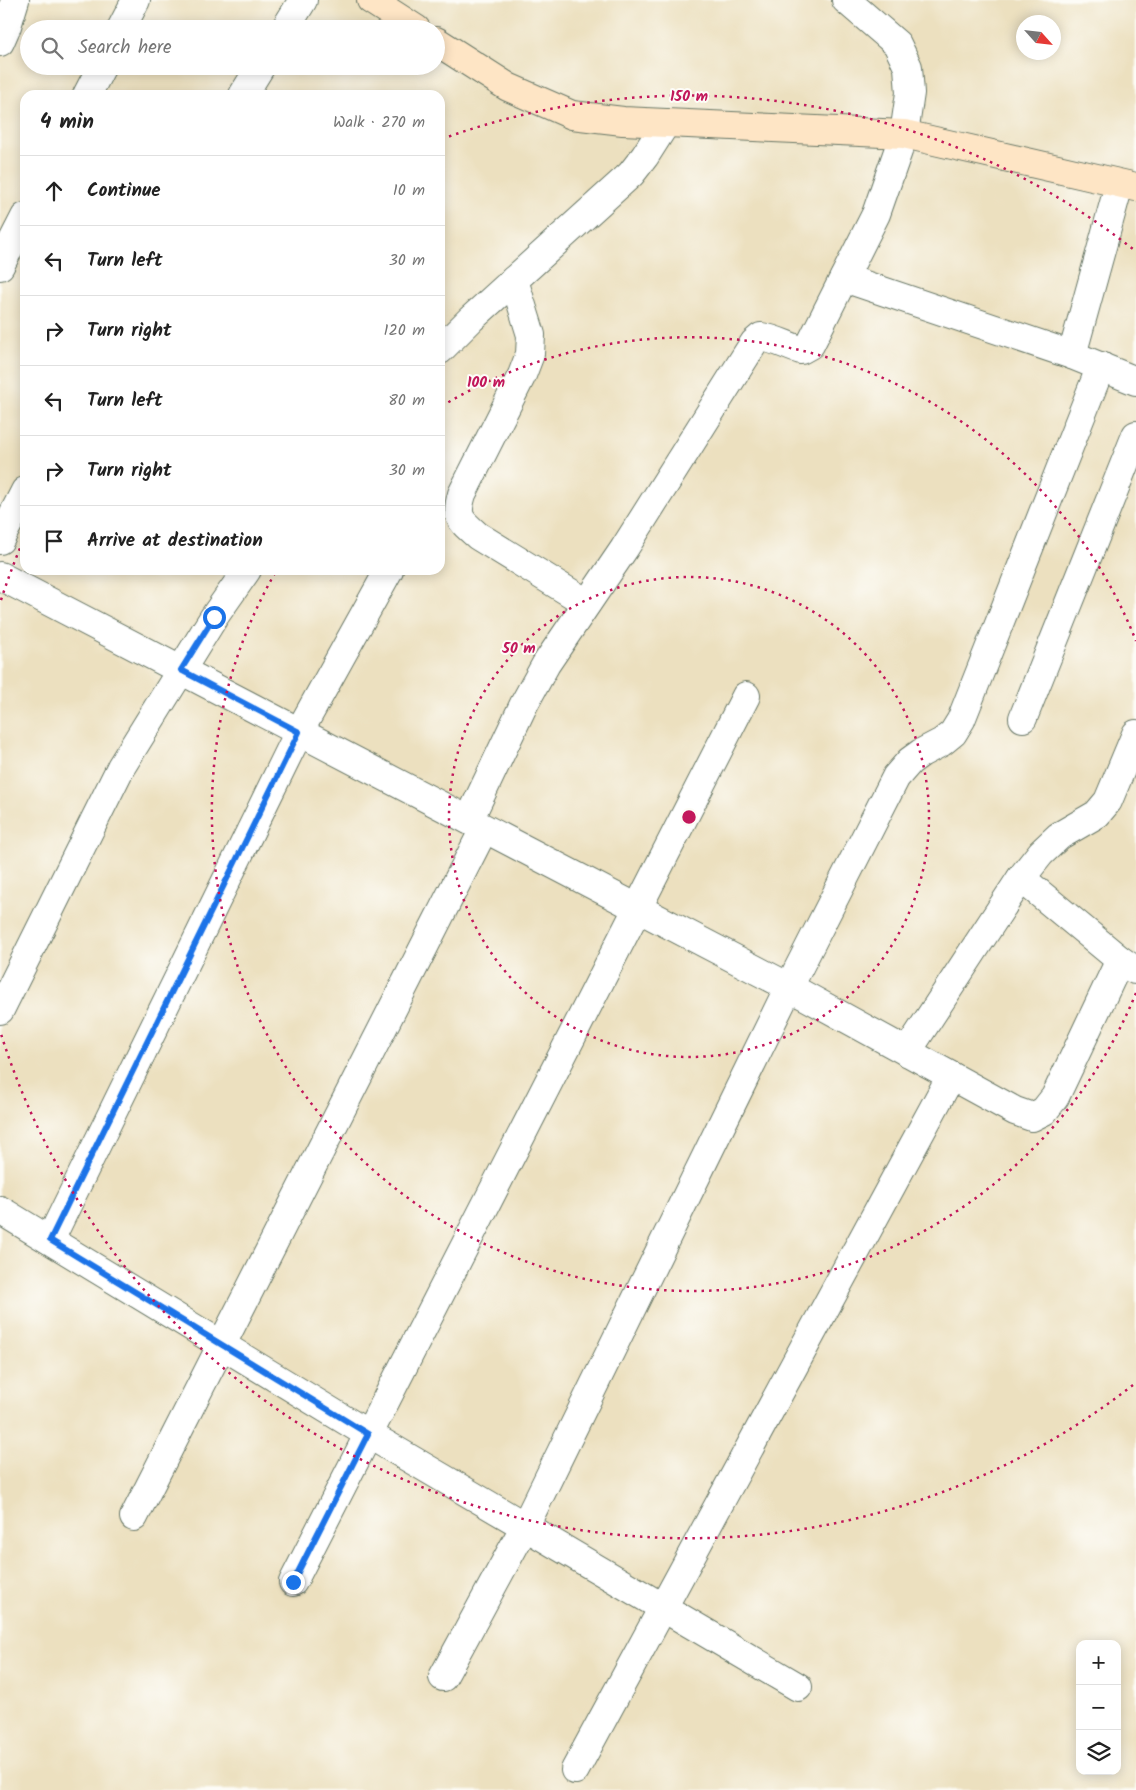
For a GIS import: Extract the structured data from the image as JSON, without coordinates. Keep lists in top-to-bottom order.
{
  "north": "bottom right",
  "page": {
    "search": "Search here",
    "heading": ["4 min", "Walk · 270 m"],
    "list": [
      ["Continue", "10 m"],
      ["Turn left", "30 m"],
      ["Turn right", "120 m"],
      ["Turn left", "80 m"],
      ["Turn right", "30 m"],
      "Arrive at destination"
    ],
    "map_buttons": ["+", "−"]
  },
  "rings": ["150 m", "100 m", "50 m"]
}
